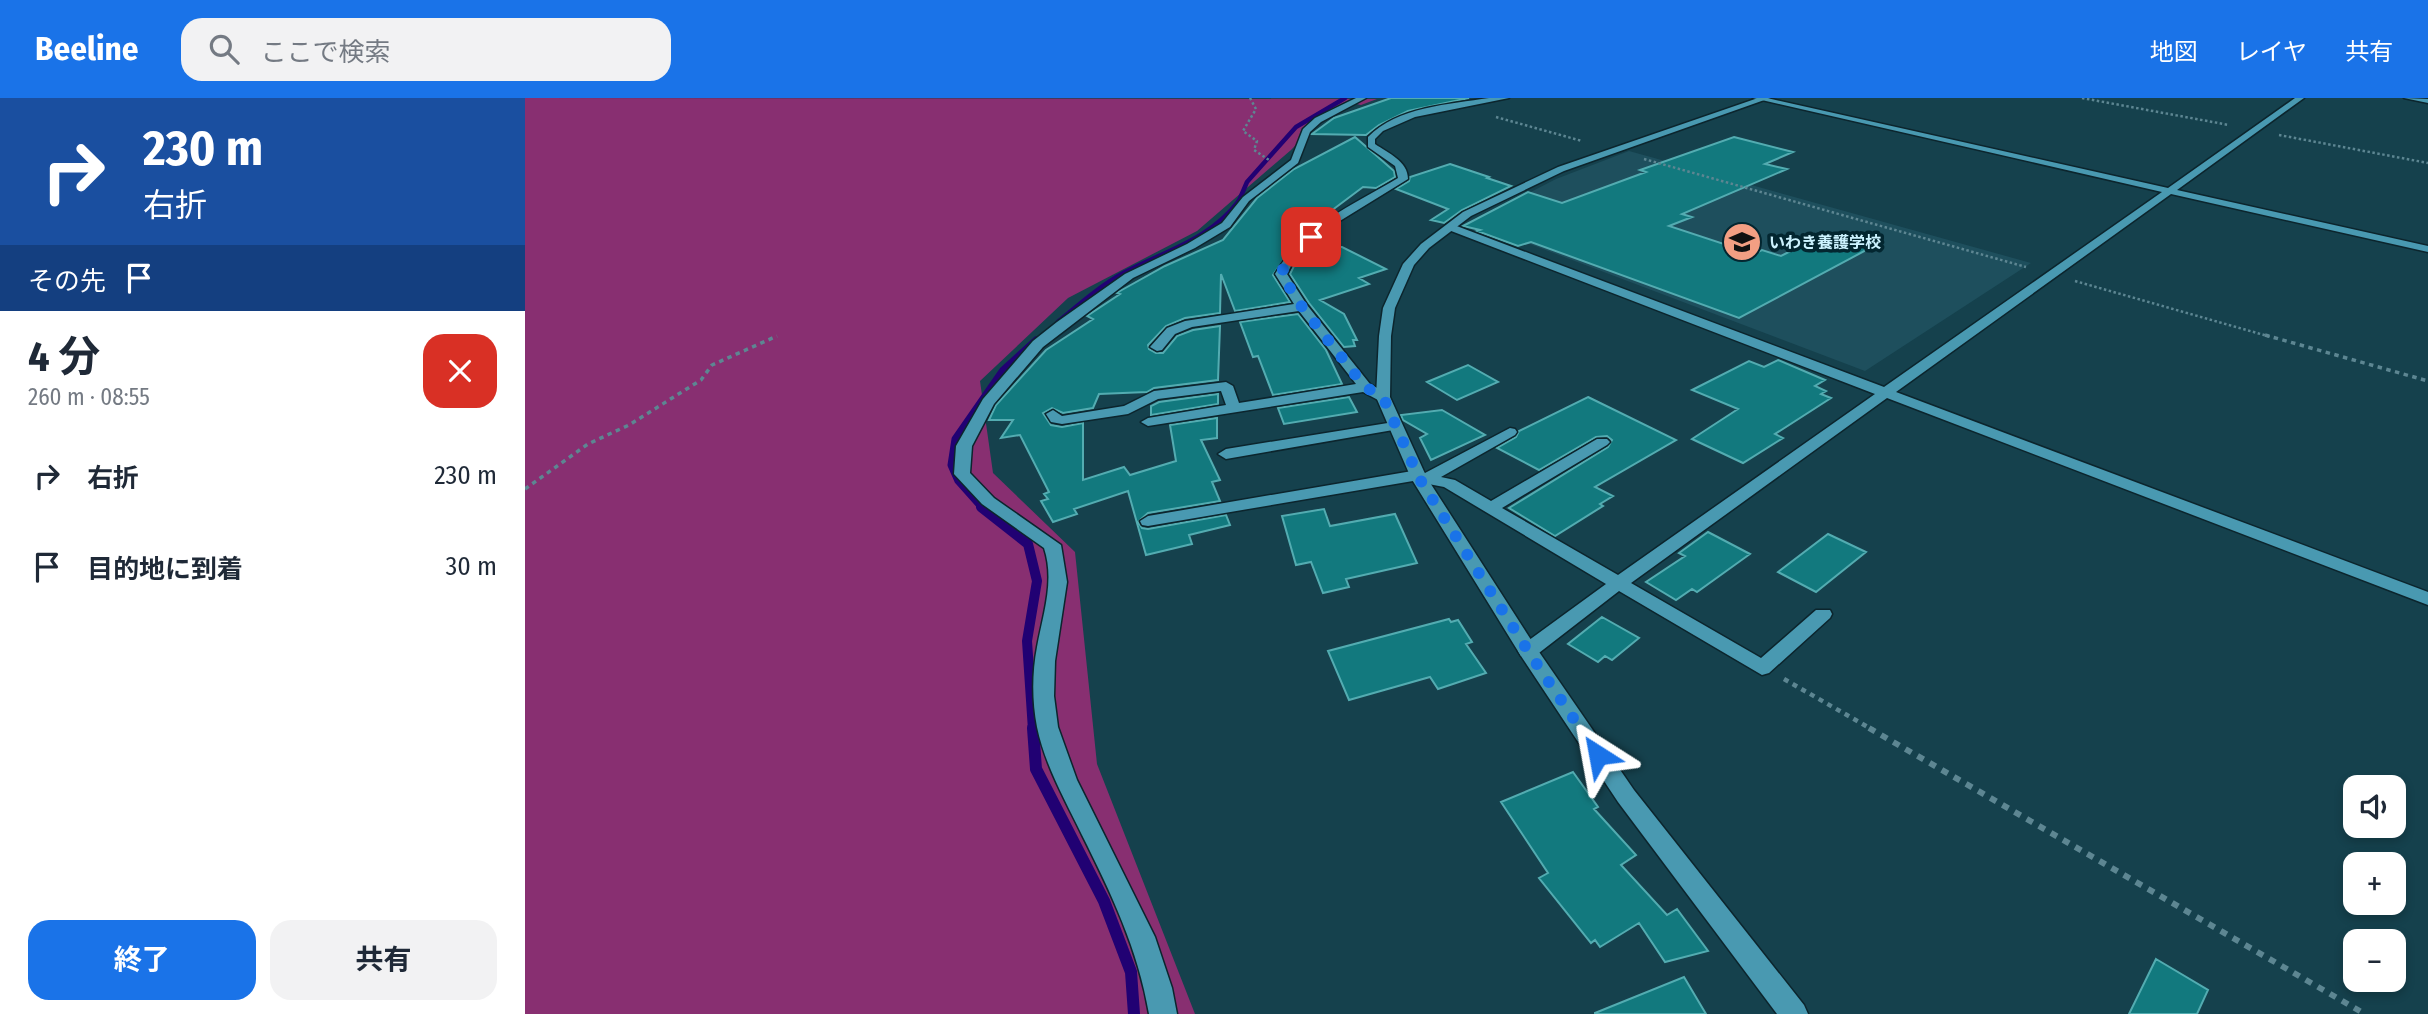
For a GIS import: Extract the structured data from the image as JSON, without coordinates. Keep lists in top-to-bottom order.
{
  "places": {
    "school or university": ["いわき養護学校"]
  },
  "page": {
    "header": "Beeline",
    "search": "ここで検索",
    "nav": ["地図", "レイヤ", "共有"],
    "turn": ["230 m", "右折"],
    "then": "その先",
    "heading": ["4 分", "260 m · 08:55"],
    "list": [
      {
        "name": "右折",
        "value": "230 m"
      },
      {
        "name": "目的地に到着",
        "value": "30 m"
      }
    ],
    "map_buttons": ["+", "−"],
    "buttons": ["終了", "共有"]
  }
}
